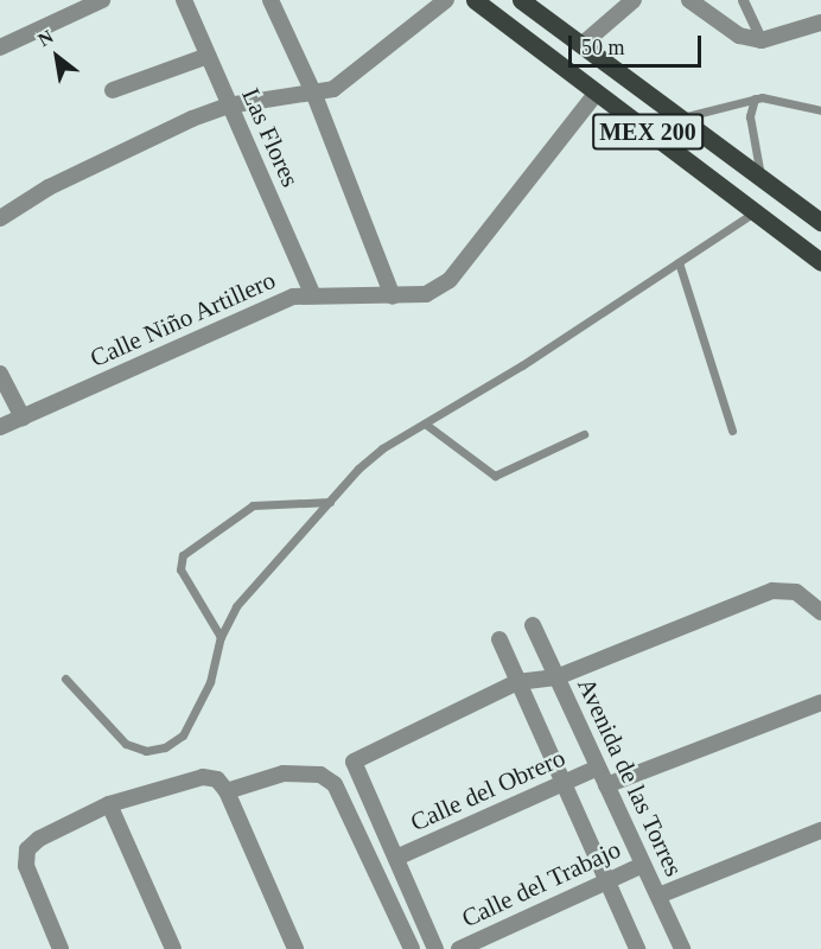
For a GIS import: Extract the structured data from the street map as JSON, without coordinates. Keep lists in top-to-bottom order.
{
  "streets": {
    "main road": ["MEX 200"],
    "street": [
      "Las Flores",
      "Calle Niño Artillero",
      "Avenida de las Torres",
      "Calle del Obrero",
      "Calle del Trabajo"
    ]
  },
  "crossings": [
    ["MEX 200", "Calle Niño Artillero"],
    ["Las Flores", "Calle Niño Artillero"],
    ["Avenida de las Torres", "Calle del Obrero"],
    ["Avenida de las Torres", "Calle del Trabajo"]
  ],
  "scale_bar": "50 m",
  "north": "top left"
}
